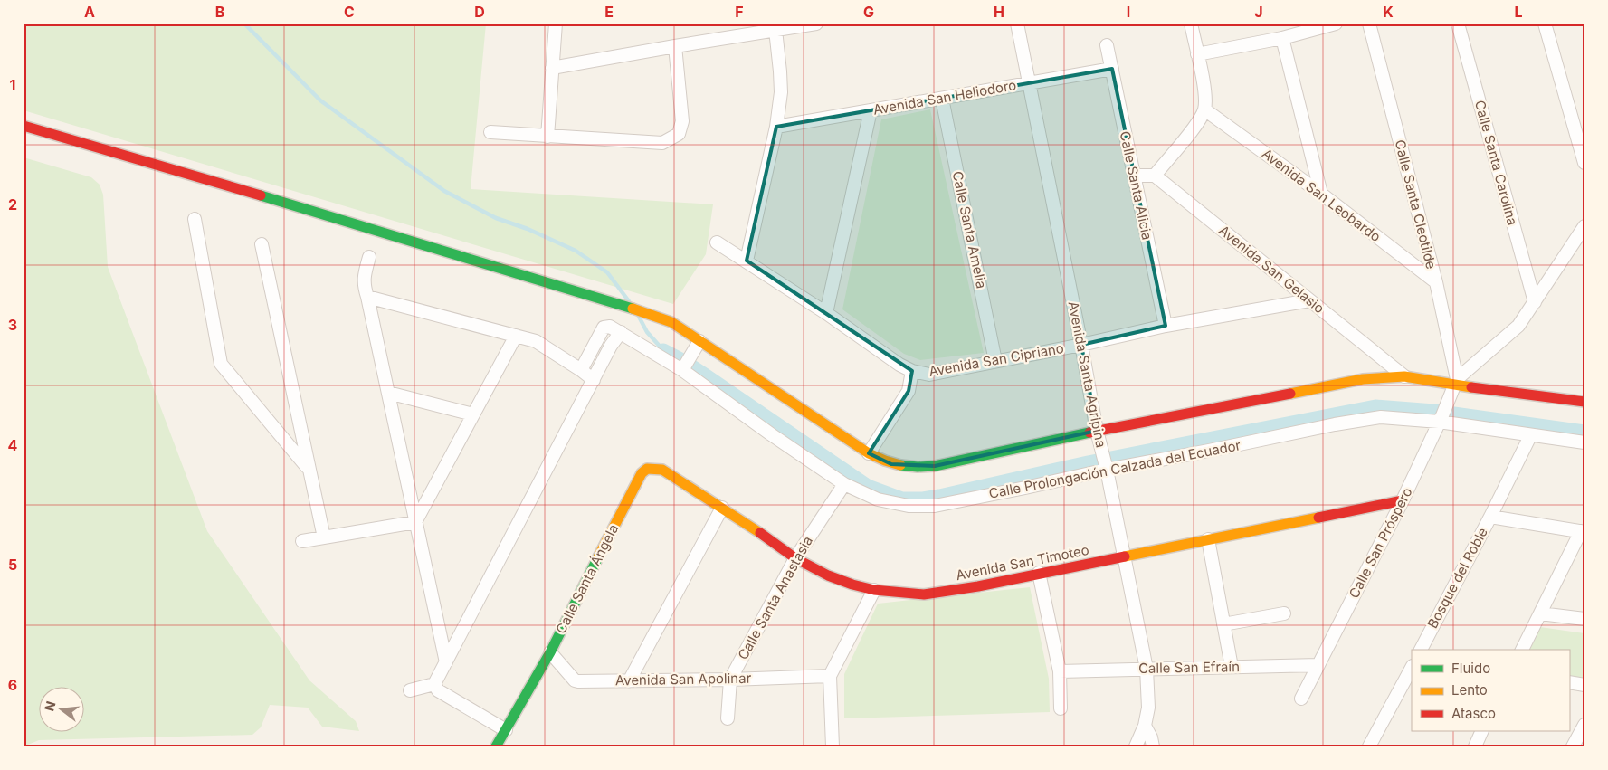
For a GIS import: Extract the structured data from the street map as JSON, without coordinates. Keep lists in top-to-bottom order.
{
  "streets": {
    "street": [
      "Avenida San Heliodoro",
      "Calle Santa Carolina",
      "Calle Santa Alicia",
      "Avenida San Leobardo",
      "Calle Santa Cleotilde",
      "Calle Santa Amelia",
      "Avenida San Gelasio",
      "Avenida San Cipriano",
      "Avenida Santa Agripina",
      "Calle Prolongación Calzada del Ecuador",
      "Calle San Próspero",
      "Avenida San Timoteo",
      "Bosque del Roble",
      "Calle Santa Ángela",
      "Calle Santa Anastasia",
      "Calle San Efraín",
      "Avenida San Apolinar"
    ]
  },
  "crossings": [
    ["Avenida San Heliodoro", "Calle Santa Alicia"],
    ["Avenida San Heliodoro", "Calle Santa Amelia"],
    ["Avenida San Heliodoro", "Avenida Santa Agripina"],
    ["Calle Santa Alicia", "Avenida San Cipriano"],
    ["Avenida San Leobardo", "Calle Santa Cleotilde"],
    ["Calle Santa Cleotilde", "Calle San Próspero"],
    ["Calle Santa Amelia", "Avenida San Cipriano"],
    ["Avenida San Gelasio", "Avenida San Cipriano"],
    ["Avenida San Cipriano", "Avenida Santa Agripina"],
    ["Avenida Santa Agripina", "Calle Prolongación Calzada del Ecuador"],
    ["Avenida Santa Agripina", "Avenida San Timoteo"],
    ["Avenida Santa Agripina", "Calle San Efraín"],
    ["Calle Prolongación Calzada del Ecuador", "Calle San Próspero"],
    ["Calle Prolongación Calzada del Ecuador", "Calle Santa Anastasia"],
    ["Calle San Próspero", "Avenida San Timoteo"],
    ["Calle San Próspero", "Calle San Efraín"],
    ["Avenida San Timoteo", "Calle Santa Ángela"],
    ["Avenida San Timoteo", "Calle Santa Anastasia"],
    ["Calle Santa Ángela", "Avenida San Apolinar"],
    ["Calle Santa Anastasia", "Avenida San Apolinar"]
  ],
  "legend": ["Fluido", "Lento", "Atasco"],
  "north": "left",
  "grid": {
    "columns": [
      "A",
      "B",
      "C",
      "D",
      "E",
      "F",
      "G",
      "H",
      "I",
      "J",
      "K",
      "L"
    ],
    "rows": [
      "1",
      "2",
      "3",
      "4",
      "5",
      "6"
    ]
  }
}
